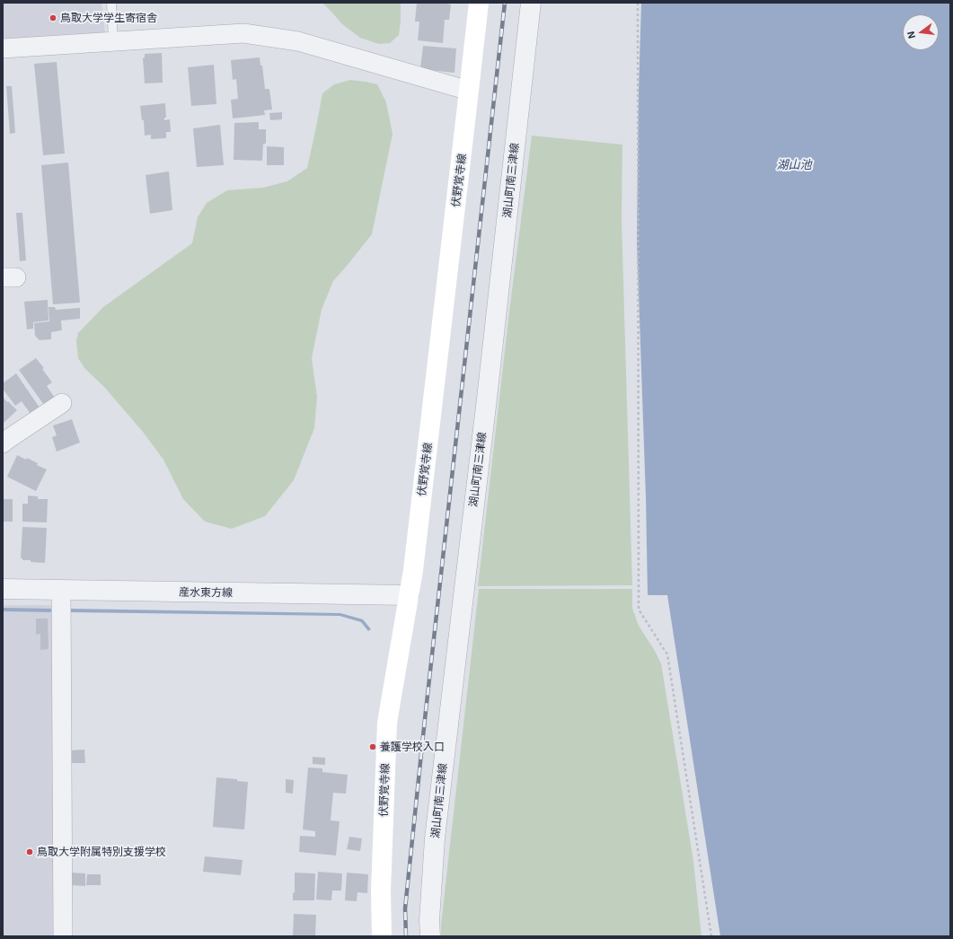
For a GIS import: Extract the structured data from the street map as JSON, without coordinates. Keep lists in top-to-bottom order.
{
  "streets": {
    "main road": ["伏野覚寺線"],
    "street": ["湖山町南三津線", "産水東方線"]
  },
  "crossings": [
    ["伏野覚寺線", "産水東方線"]
  ],
  "water": ["湖山池"],
  "places": ["鳥取大学学生寄宿舎", "養護学校入口", "鳥取大学附属特別支援学校"],
  "north": "left"
}
